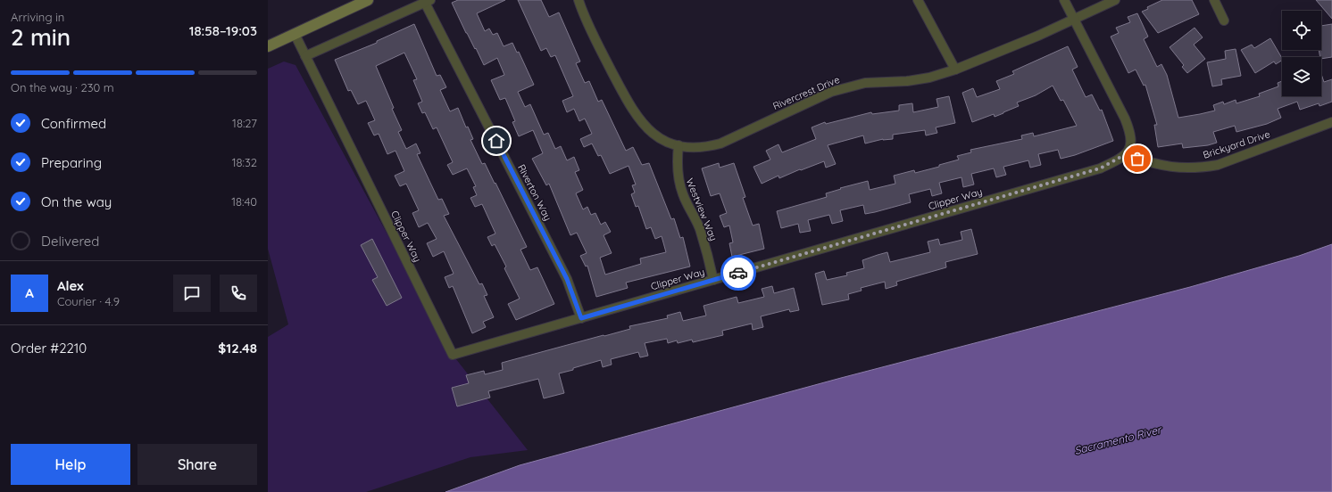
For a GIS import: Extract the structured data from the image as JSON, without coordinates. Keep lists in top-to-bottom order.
{
  "streets": {
    "street": [
      "Rivercrest Drive",
      "Brickyard Drive",
      "Riverton Way",
      "Clipper Way",
      "Westview Way"
    ]
  },
  "crossings": [
    ["Rivercrest Drive", "Westview Way"],
    ["Brickyard Drive", "Clipper Way"],
    ["Riverton Way", "Clipper Way"],
    ["Clipper Way", "Westview Way"]
  ],
  "water": ["Sacramento River"],
  "page": {
    "heading": ["2 min", "Arriving in", "18:58–19:03"],
    "panel": [
      "Alex",
      "Courier · 4.9",
      "Order #2210",
      "$12.48"
    ],
    "bar": "On the way · 230 m",
    "list": [
      ["Confirmed", "18:27"],
      ["Preparing", "18:32"],
      ["On the way", "18:40"],
      "Delivered"
    ],
    "round": "A",
    "buttons": ["Help", "Share"]
  }
}
